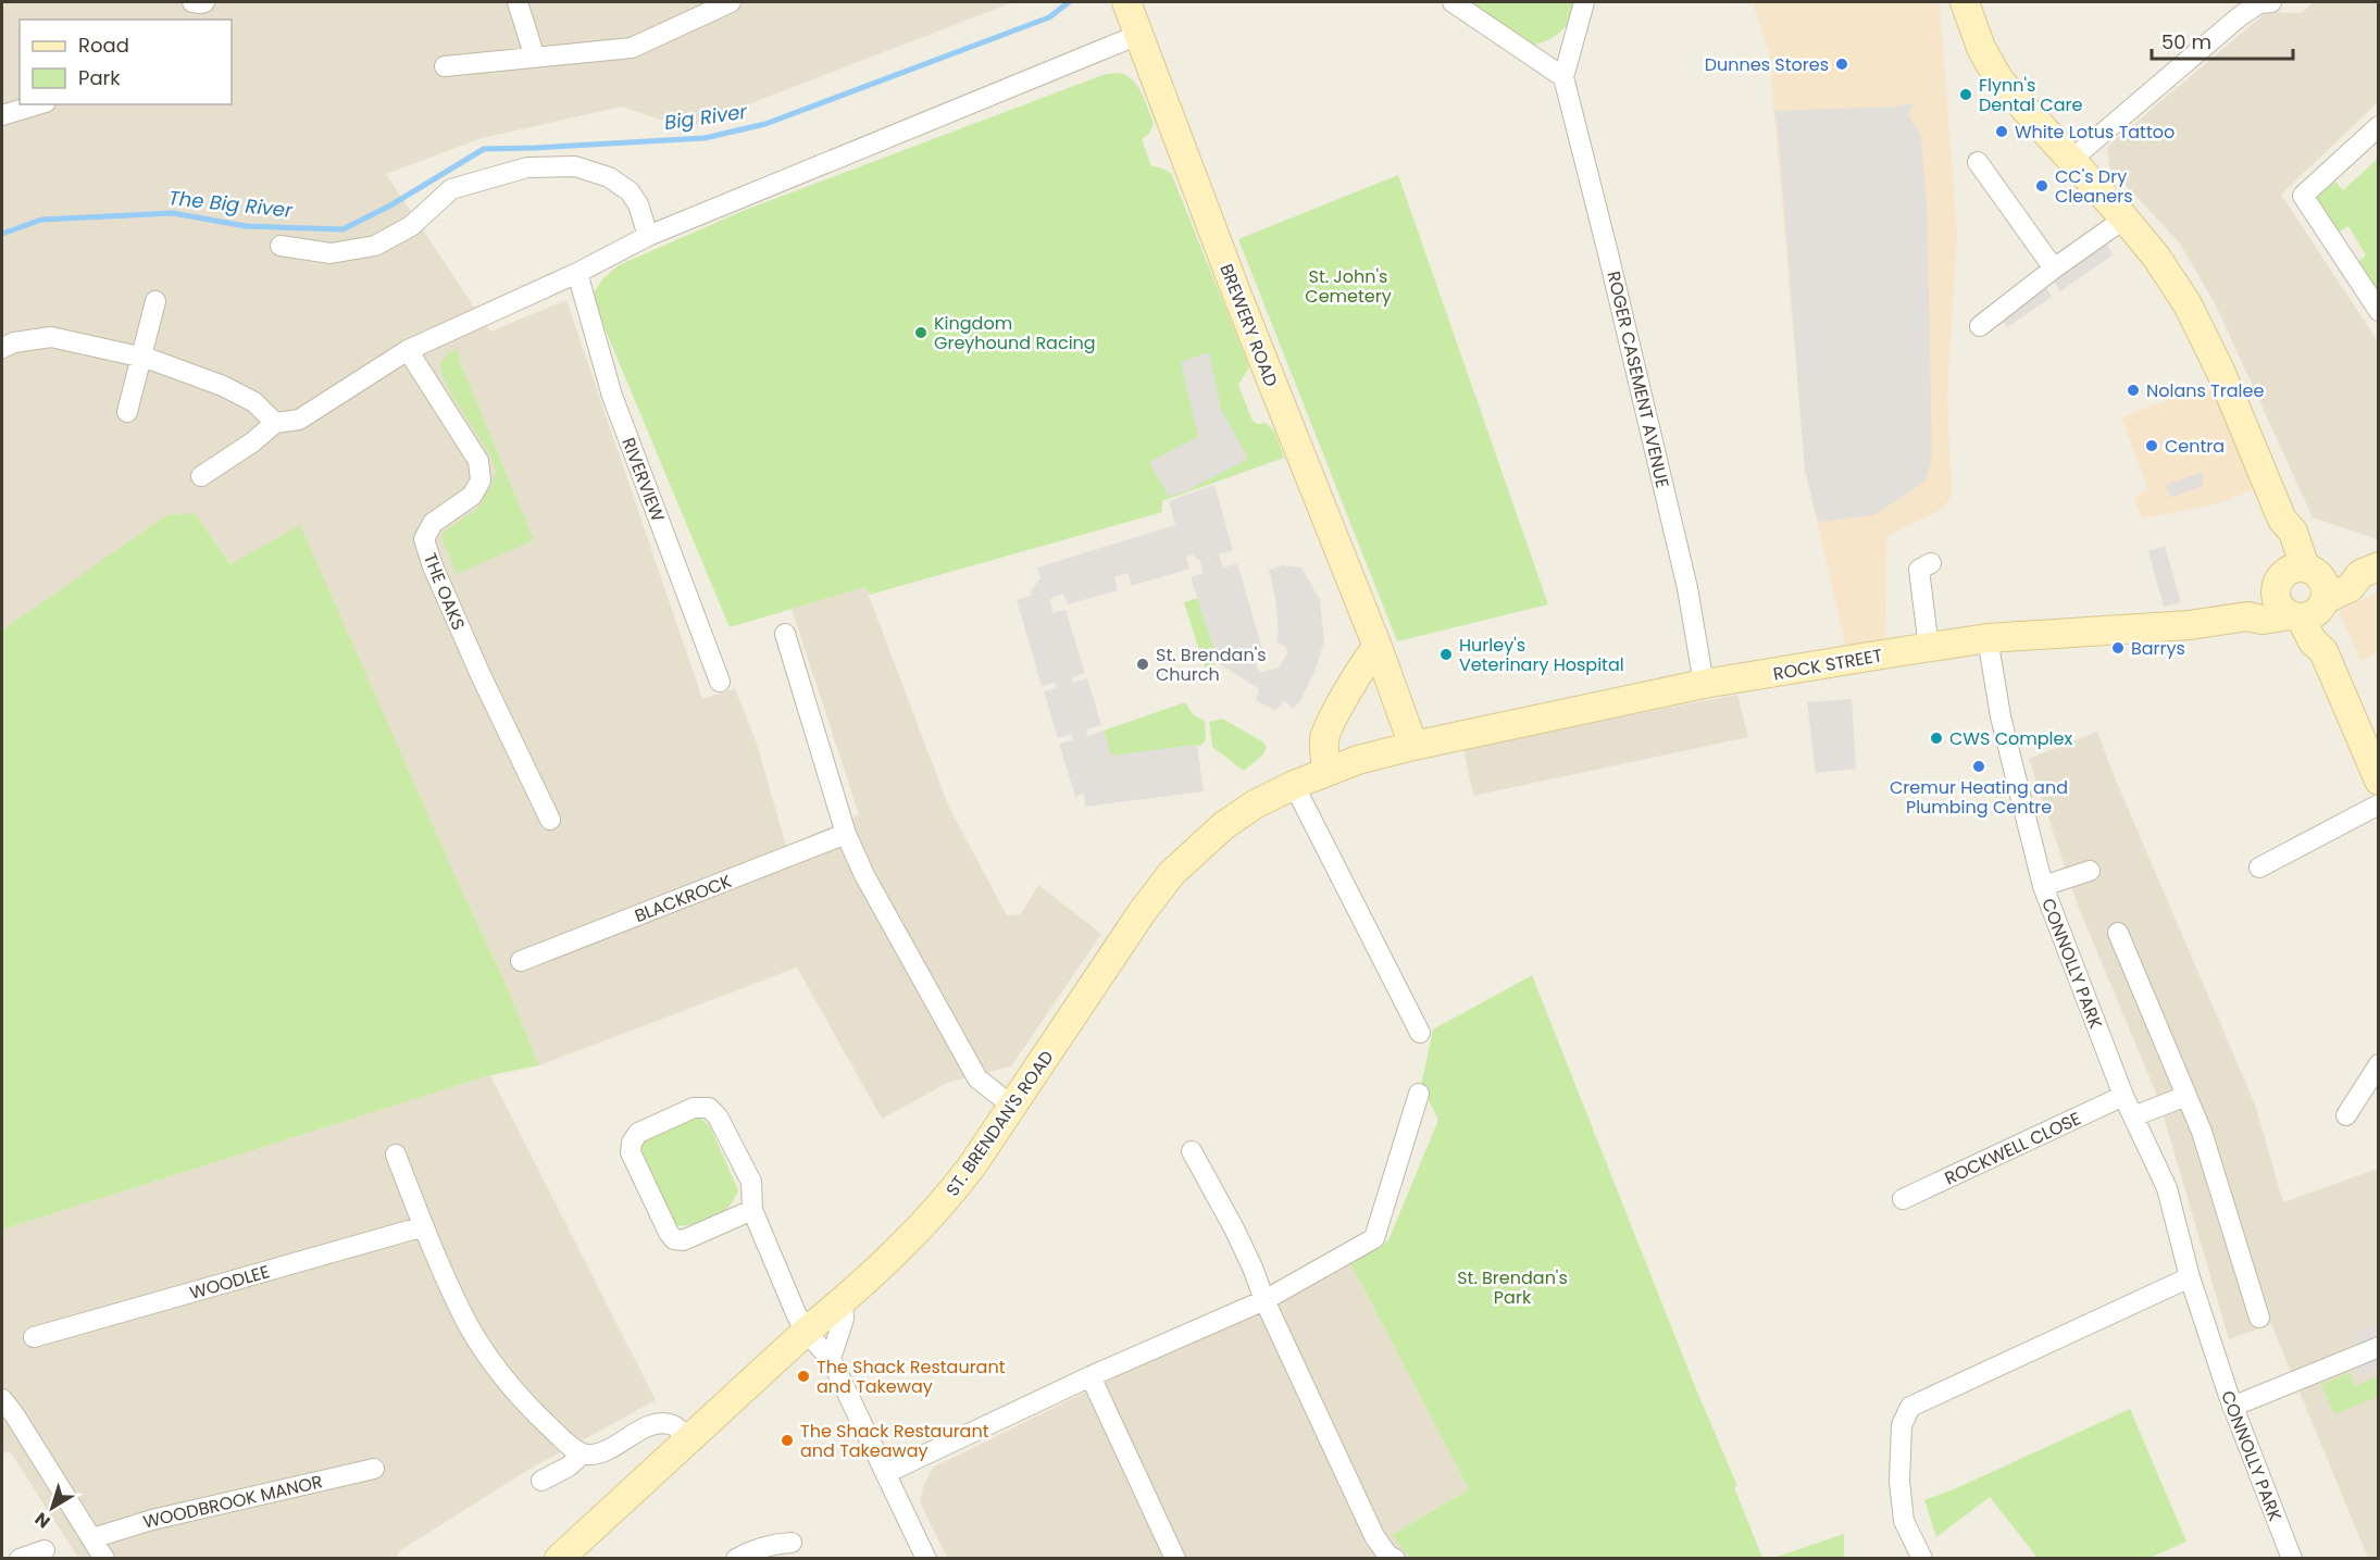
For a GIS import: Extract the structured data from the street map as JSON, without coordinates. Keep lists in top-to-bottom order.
{
  "streets": {
    "main road": ["BREWERY ROAD", "ROCK STREET", "ST. BRENDAN'S ROAD"],
    "street": [
      "ROGER CASEMENT AVENUE",
      "RIVERVIEW",
      "THE OAKS",
      "BLACKROCK",
      "CONNOLLY PARK",
      "ROCKWELL CLOSE",
      "WOODLEE",
      "WOODBROOK MANOR"
    ]
  },
  "crossings": [
    ["BREWERY ROAD", "ROCK STREET"],
    ["BREWERY ROAD", "ST. BRENDAN'S ROAD"],
    ["ROGER CASEMENT AVENUE", "ROCK STREET"],
    ["ROCK STREET", "CONNOLLY PARK"],
    ["ROCK STREET", "ST. BRENDAN'S ROAD"],
    ["CONNOLLY PARK", "ROCKWELL CLOSE"]
  ],
  "water": ["Big River", "The Big River"],
  "parks": ["St. John's Cemetery", "St. Brendan's Park"],
  "places": [
    "Dunnes Stores",
    "Flynn's Dental Care",
    "White Lotus Tattoo",
    "CC's Dry Cleaners",
    "Kingdom Greyhound Racing",
    "Nolans Tralee",
    "Centra",
    "Barrys",
    "Hurley's Veterinary Hospital",
    "St. Brendan's Church",
    "CWS Complex",
    "Cremur Heating and Plumbing Centre",
    "The Shack Restaurant and Takeway",
    "The Shack Restaurant and Takeaway"
  ],
  "legend": ["Road", "Park"],
  "scale_bar": "50 m",
  "north": "bottom left"
}
